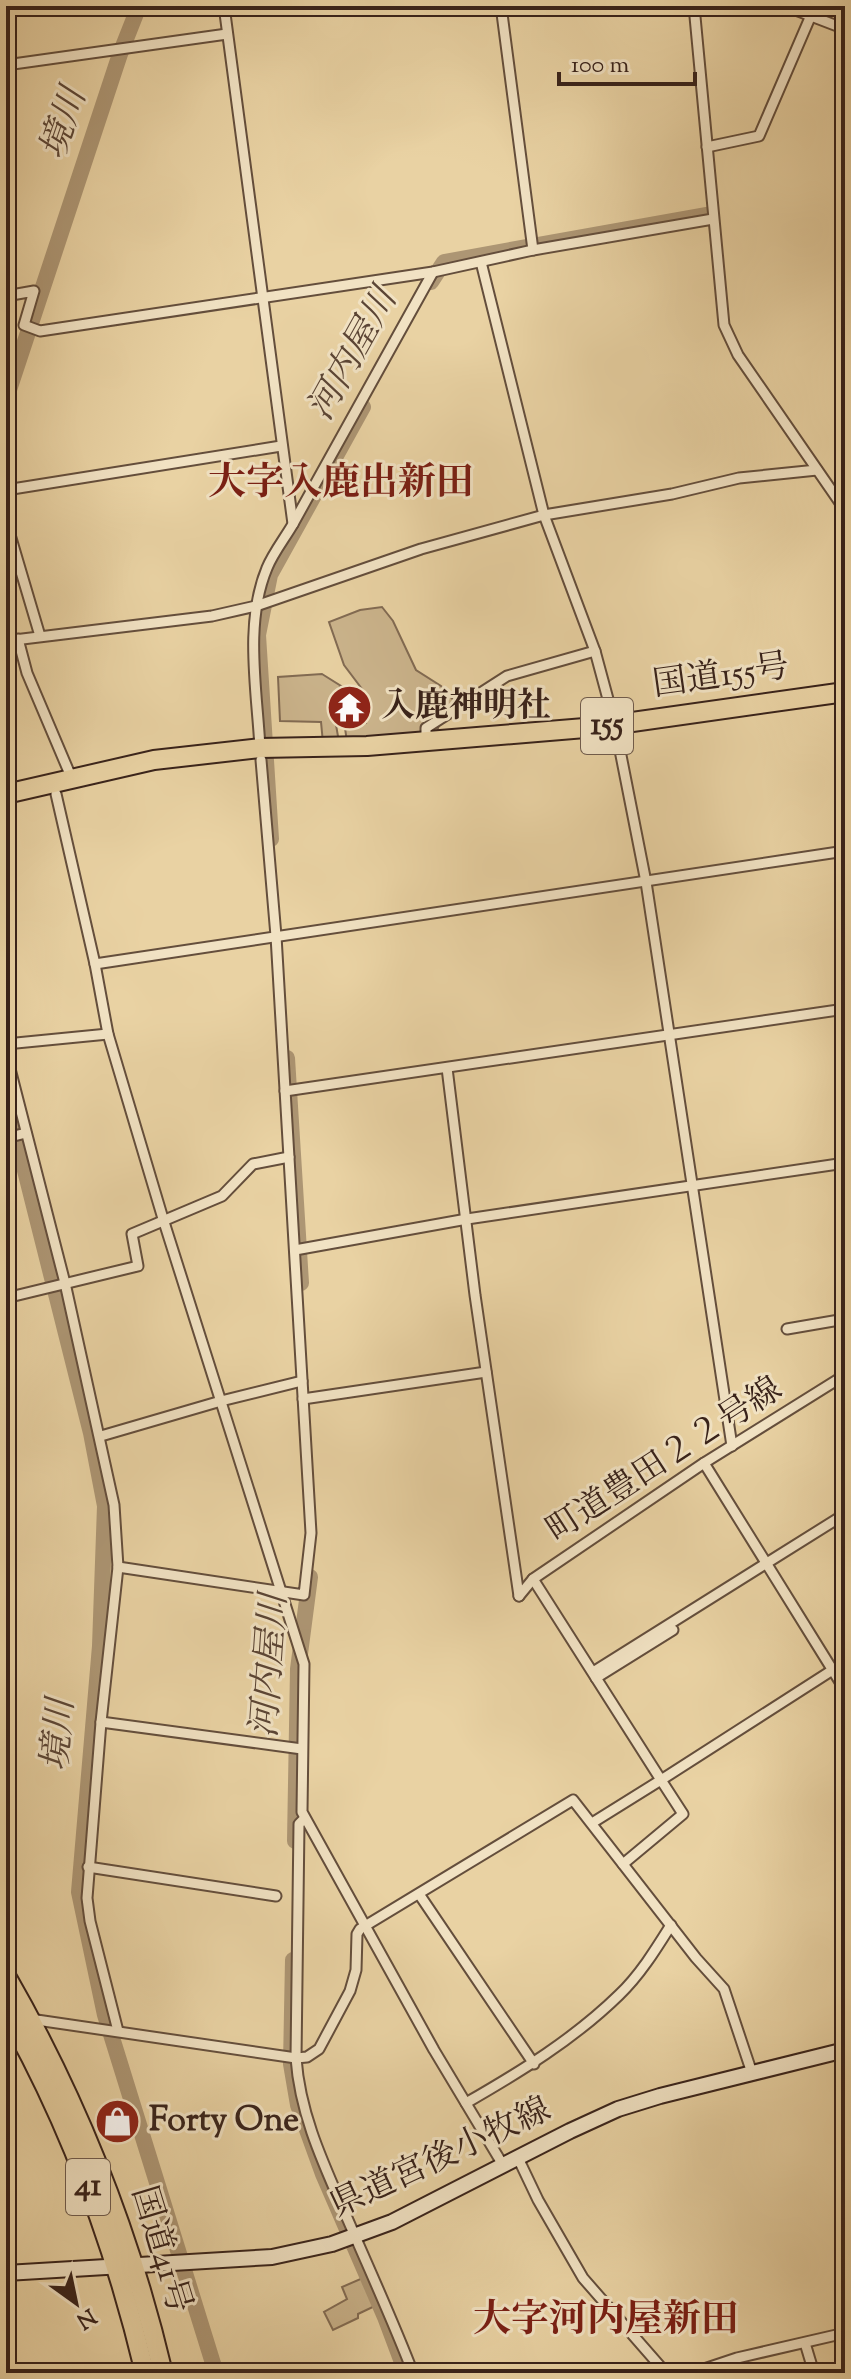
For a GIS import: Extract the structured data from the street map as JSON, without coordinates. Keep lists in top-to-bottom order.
{
  "streets": {
    "highway": [
      "国道155号",
      "155",
      "41",
      "国道41号"
    ],
    "main road": ["県道宮後小牧線"],
    "street": ["町道豊田２２号線"]
  },
  "crossings": [
    ["県道宮後小牧線", "国道41号"]
  ],
  "districts": ["大字入鹿出新田", "大字河内屋新田"],
  "water": ["境川", "河内屋川"],
  "places": {
    "temple": ["入鹿神明社"],
    "shop": ["Forty One"]
  },
  "scale_bar": "100 m",
  "north": "bottom right"
}
